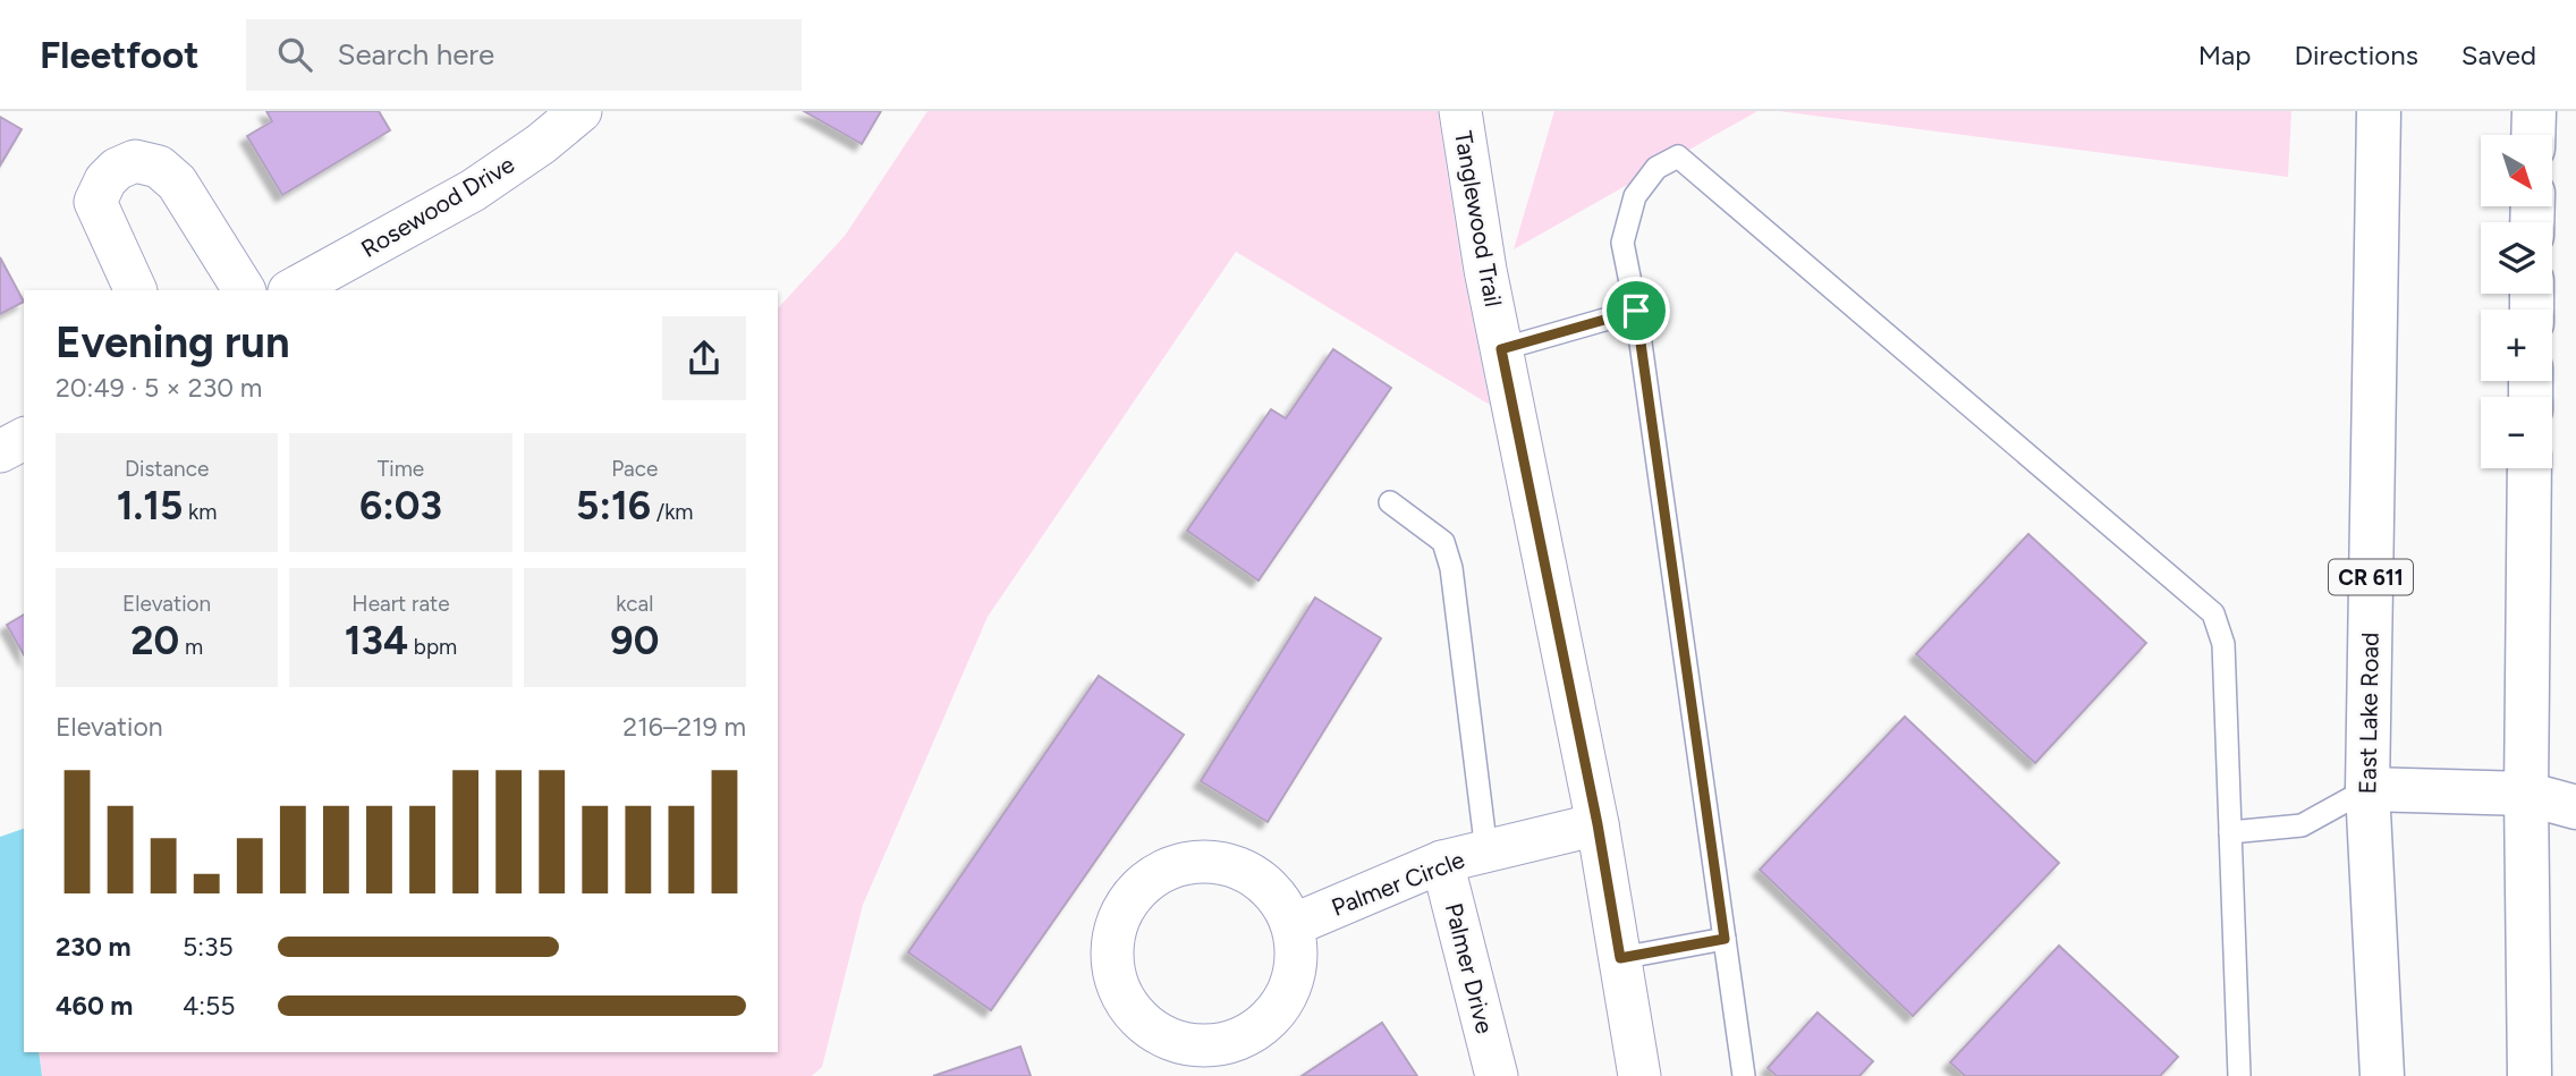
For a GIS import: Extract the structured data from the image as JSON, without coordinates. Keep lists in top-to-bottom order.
{
  "streets": {
    "main road": ["CR 611", "East Lake Road"],
    "street": [
      "Rosewood Drive",
      "Tanglewood Trail",
      "Palmer Circle",
      "Palmer Drive"
    ]
  },
  "crossings": [
    ["Tanglewood Trail", "Palmer Circle"],
    ["Palmer Circle", "Palmer Drive"]
  ],
  "north": "bottom right",
  "page": {
    "header": "Fleetfoot",
    "search": "Search here",
    "nav": ["Map", "Directions", "Saved"],
    "map_buttons": ["+", "−"],
    "heading": ["Evening run", "20:49 · 5 × 230 m"],
    "stats": [
      ["Distance", "1.15 km"],
      ["Time", "6:03"],
      ["Pace", "5:16 /km"],
      ["Elevation", "20 m"],
      ["Heart rate", "134 bpm"],
      ["kcal", "90"]
    ],
    "chart": ["Elevation", "216–219 m"],
    "list": [
      {
        "name": "230 m",
        "note": "5:35"
      },
      {
        "name": "460 m",
        "note": "4:55"
      }
    ]
  }
}
